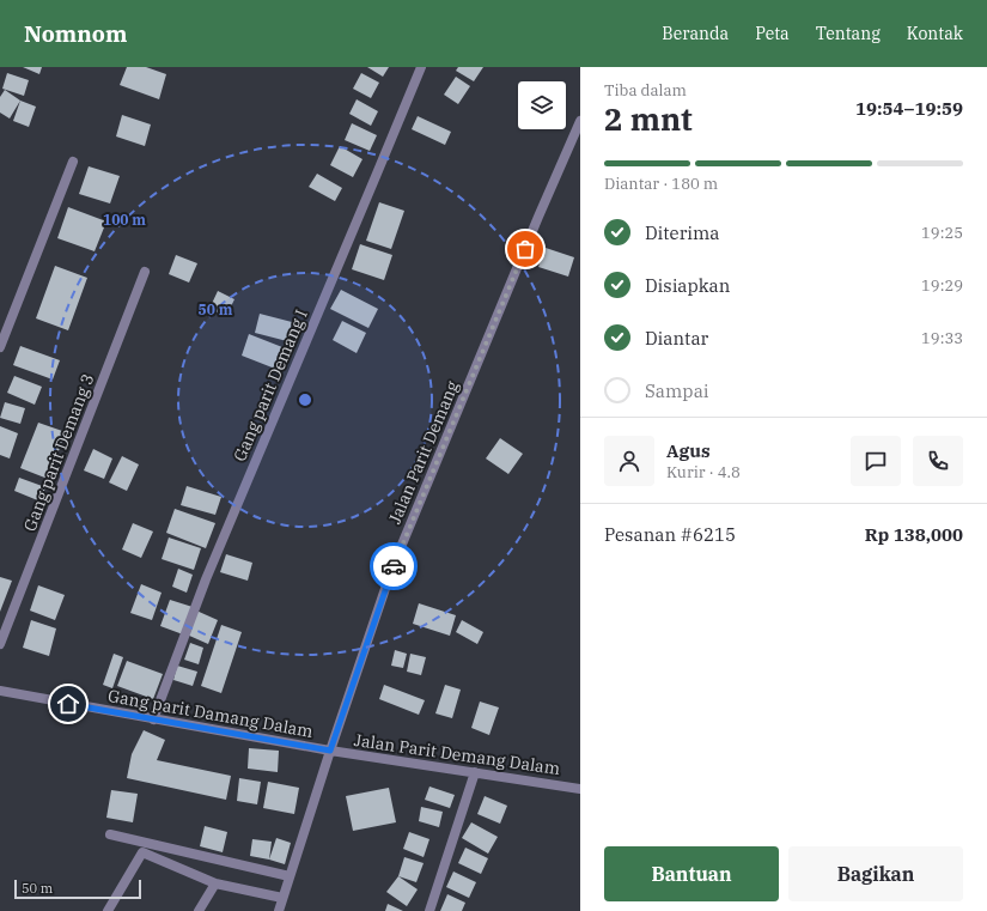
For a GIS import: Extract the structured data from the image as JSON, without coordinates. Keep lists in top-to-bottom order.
{
  "streets": {
    "street": [
      "Gang parit Demang I",
      "Gang parit Demang 3",
      "Jalan Parit Demang",
      "Gang parit Damang Dalam",
      "Jalan Parit Demang Dalam"
    ]
  },
  "crossings": [
    ["Gang parit Demang I", "Gang parit Damang Dalam"],
    ["Jalan Parit Demang", "Gang parit Damang Dalam"],
    ["Jalan Parit Demang", "Jalan Parit Demang Dalam"],
    ["Gang parit Damang Dalam", "Jalan Parit Demang Dalam"]
  ],
  "scale_bar": "50 m",
  "page": {
    "header": "Nomnom",
    "nav": [
      "Beranda",
      "Peta",
      "Tentang",
      "Kontak"
    ],
    "heading": ["2 mnt", "Tiba dalam", "19:54–19:59"],
    "panel": [
      "Agus",
      "Kurir · 4.8",
      "Pesanan #6215",
      "Rp 138,000"
    ],
    "bar": "Diantar · 180 m",
    "list": [
      ["Diterima", "19:25"],
      ["Disiapkan", "19:29"],
      ["Diantar", "19:33"],
      "Sampai"
    ],
    "buttons": ["Bantuan", "Bagikan"],
    "scale": "50 m"
  },
  "rings": ["100 m", "50 m"]
}
